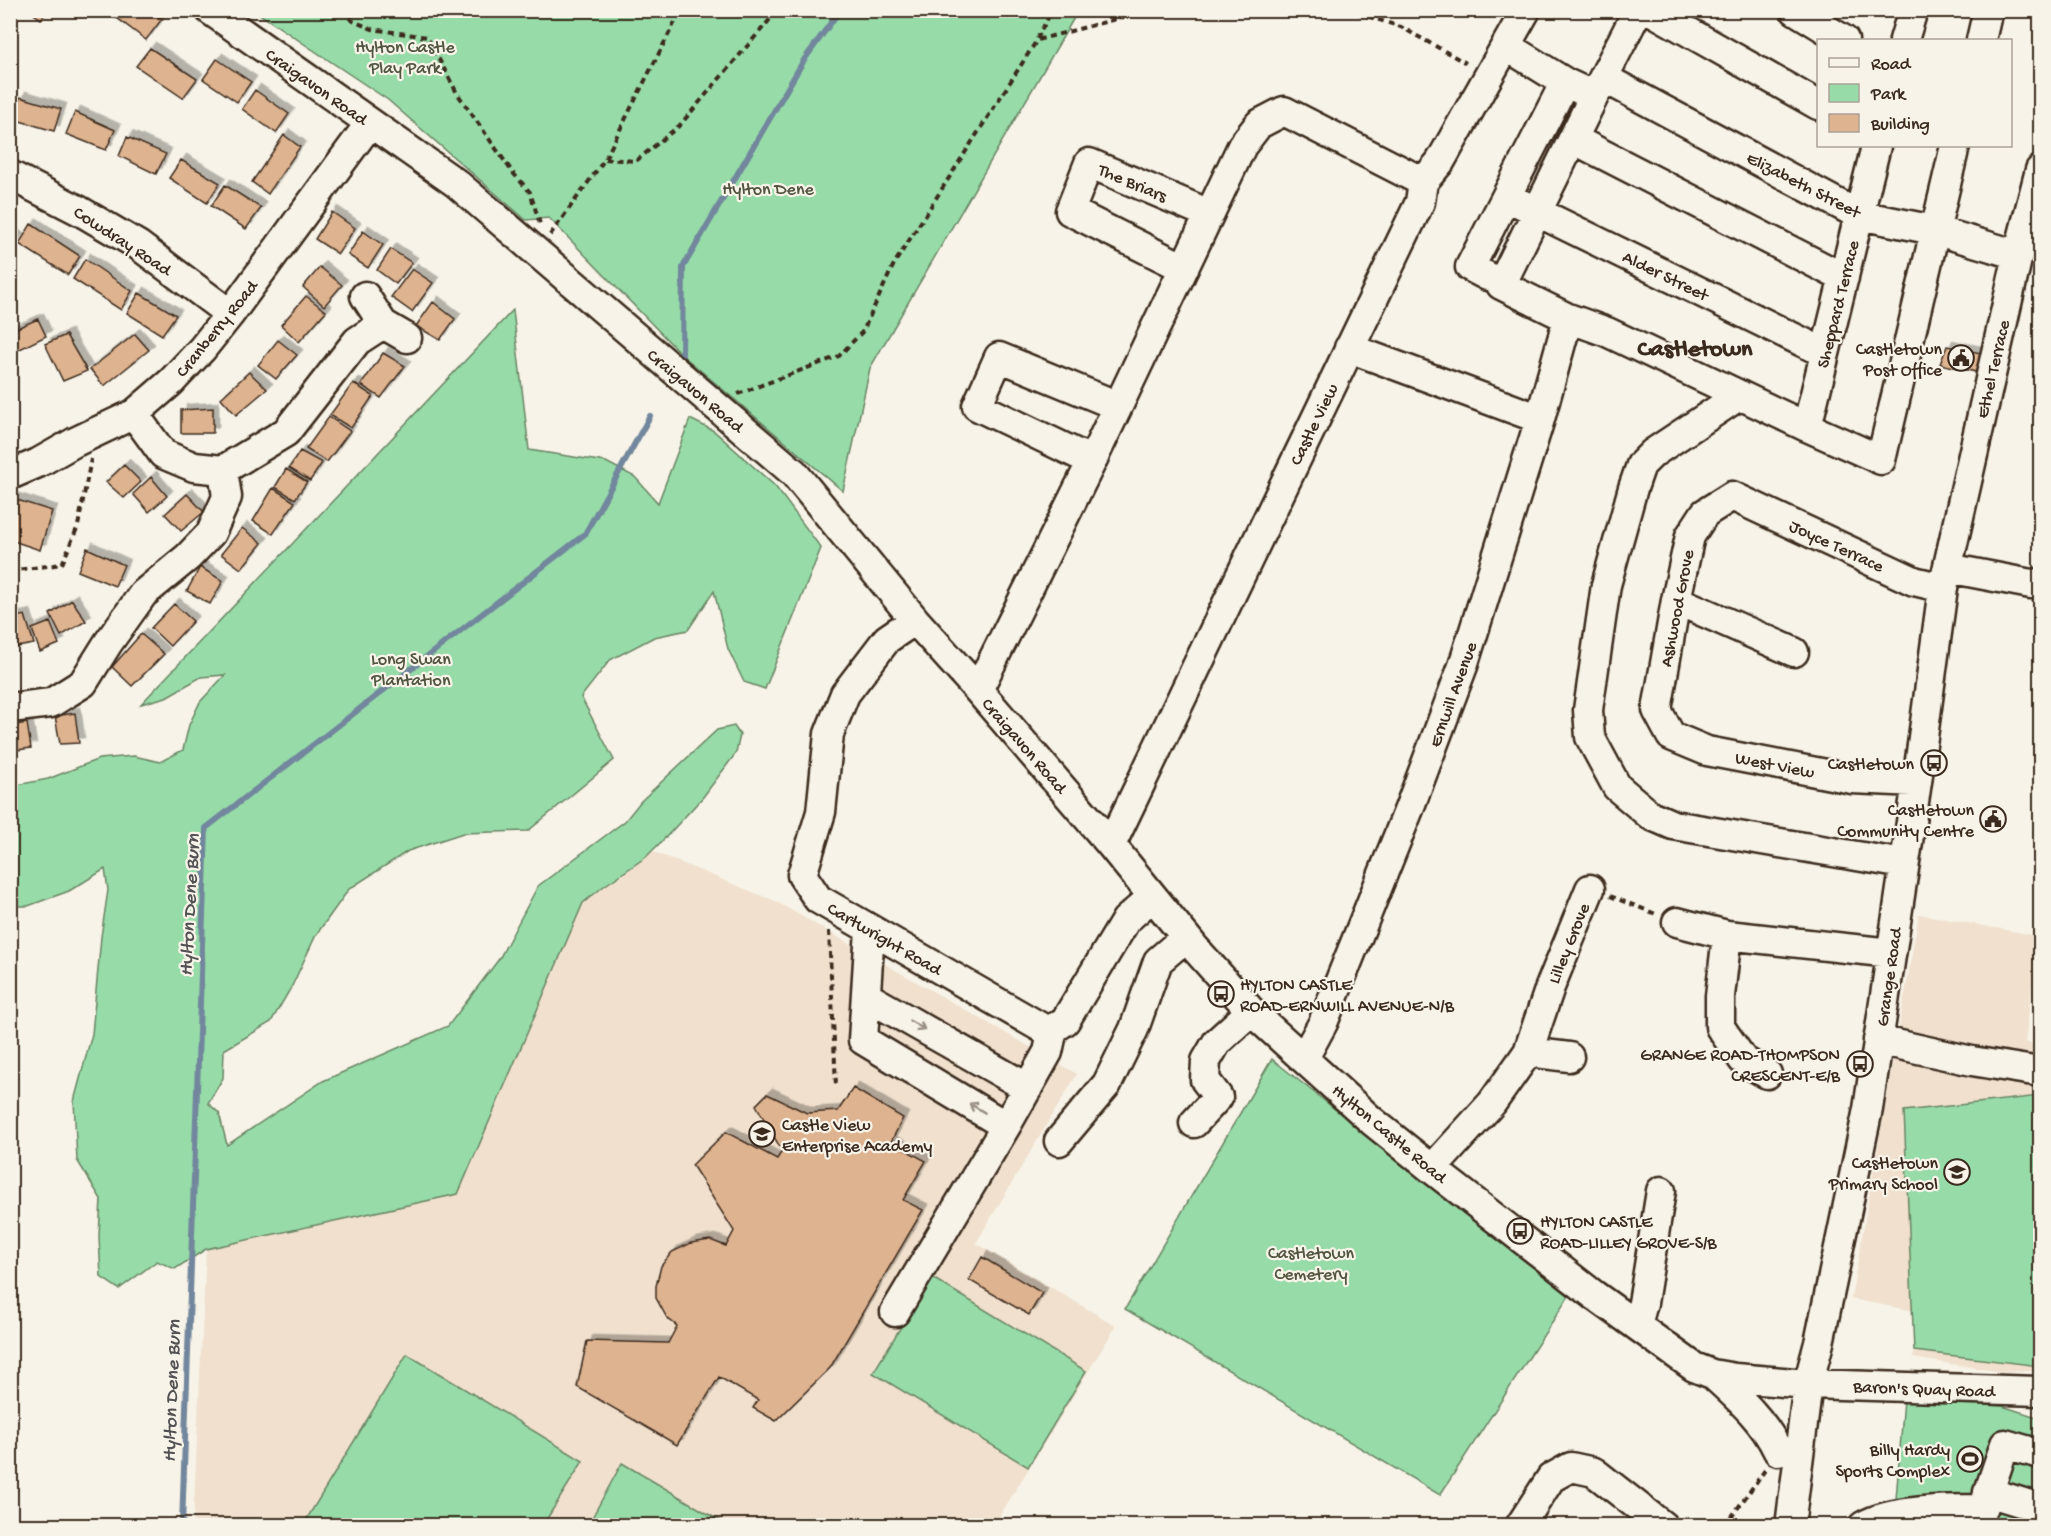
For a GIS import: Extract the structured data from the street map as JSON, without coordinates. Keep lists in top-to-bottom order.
{
  "streets": {
    "street": [
      "Craigavon Road",
      "The Briars",
      "Elizabeth Street",
      "Cowdray Road",
      "Alder Street",
      "Sheppard Terrace",
      "Cranberry Road",
      "Ethel Terrace",
      "Castle View",
      "Joyce Terrace",
      "Ashwood Grove",
      "Ernwill Avenue",
      "West View",
      "Cartwright Road",
      "Lilley Grove",
      "Grange Road",
      "Hylton Castle Road",
      "Baron's Quay Road"
    ]
  },
  "crossings": [
    ["Craigavon Road", "Cranberry Road"],
    ["Craigavon Road", "Castle View"],
    ["Craigavon Road", "Cartwright Road"],
    ["Craigavon Road", "Hylton Castle Road"],
    ["Elizabeth Street", "Sheppard Terrace"],
    ["Elizabeth Street", "Ethel Terrace"],
    ["Elizabeth Street", "Castle View"],
    ["Cowdray Road", "Cranberry Road"],
    ["Alder Street", "Sheppard Terrace"],
    ["Ethel Terrace", "Joyce Terrace"],
    ["Ethel Terrace", "Grange Road"],
    ["Castle View", "Hylton Castle Road"],
    ["Joyce Terrace", "Ashwood Grove"],
    ["Joyce Terrace", "Grange Road"],
    ["Ashwood Grove", "West View"],
    ["Ernwill Avenue", "Hylton Castle Road"],
    ["West View", "Grange Road"],
    ["Lilley Grove", "Hylton Castle Road"],
    ["Grange Road", "Hylton Castle Road"],
    ["Grange Road", "Baron's Quay Road"],
    ["Hylton Castle Road", "Baron's Quay Road"]
  ],
  "districts": ["Castletown"],
  "water": ["Hylton Dene Burn"],
  "parks": [
    "Hylton Castle Play Park",
    "Hylton Dene",
    "Long Swan Plantation",
    "Castletown Cemetery"
  ],
  "places": {
    "public building": ["Castletown Post Office", "Castletown Community Centre"],
    "bus stop": [
      "Castletown",
      "HYLTON CASTLE ROAD-ERNWILL AVENUE-N/B",
      "GRANGE ROAD-THOMPSON CRESCENT-E/B",
      "HYLTON CASTLE ROAD-LILLEY GROVE-S/B"
    ],
    "school or university": ["Castle View Enterprise Academy", "Castletown Primary School"],
    "sports": ["Billy Hardy Sports Complex"]
  },
  "legend": ["Road", "Park", "Building"]
}
